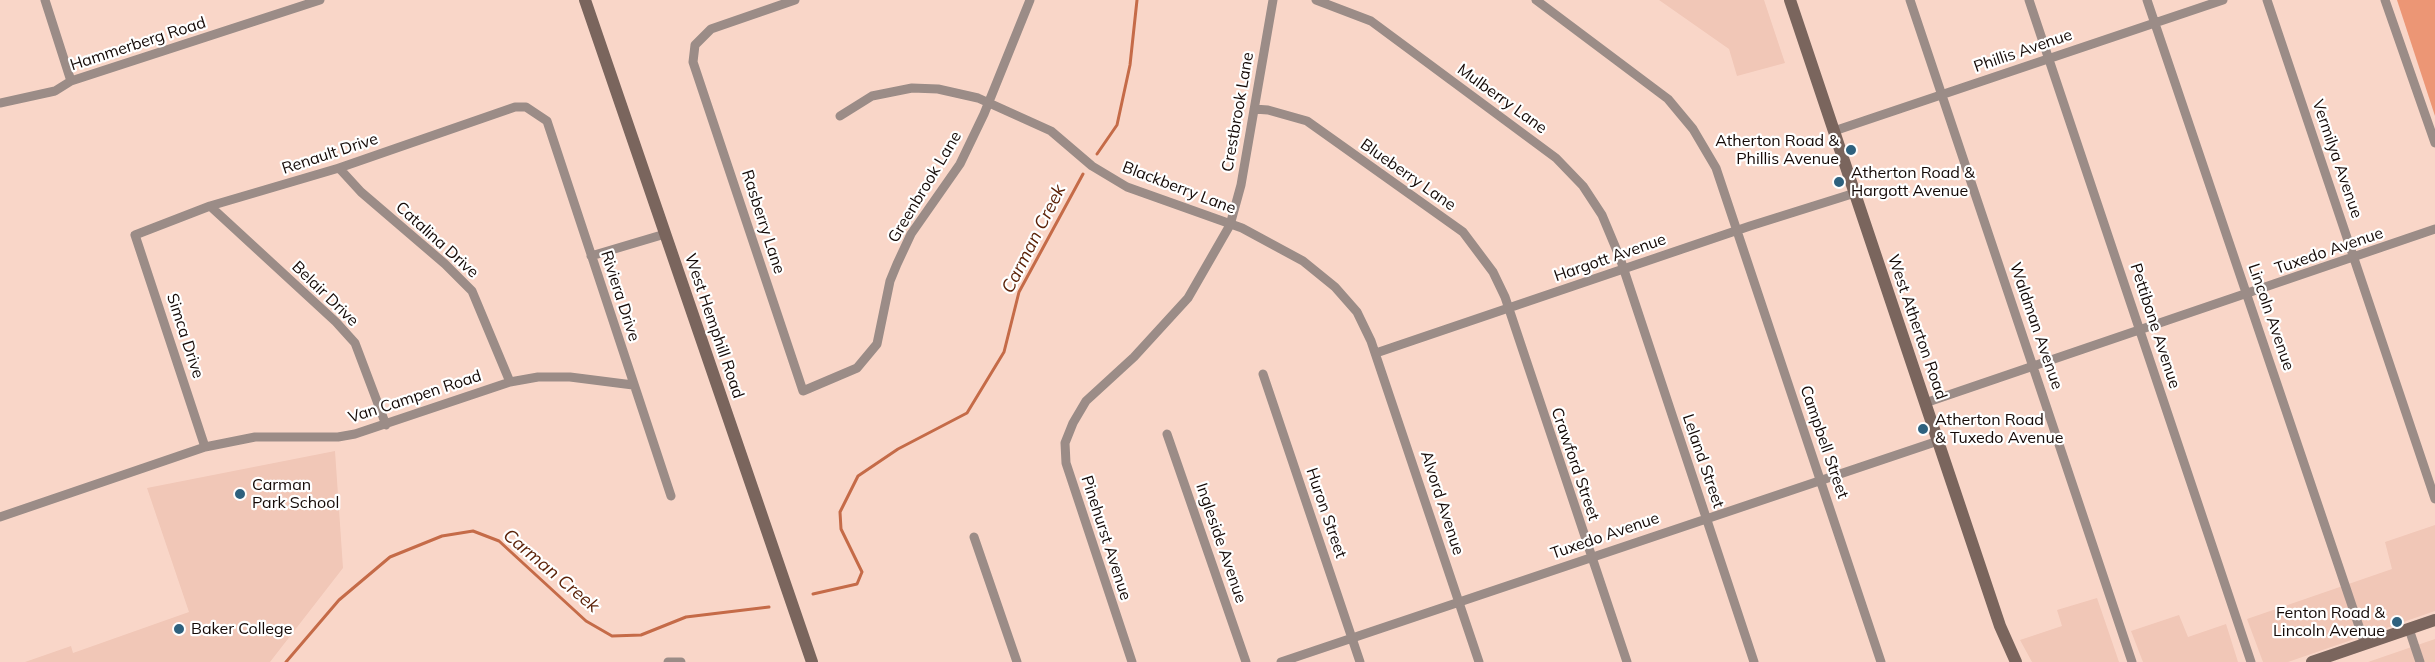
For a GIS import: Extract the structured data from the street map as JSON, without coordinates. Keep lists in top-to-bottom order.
{
  "streets": {
    "street": [
      "Hammerberg Road",
      "Phillis Avenue",
      "Mulberry Lane",
      "Crestbrook Lane",
      "Renault Drive",
      "Vermilya Avenue",
      "Blueberry Lane",
      "Greenbrook Lane",
      "Blackberry Lane",
      "Rasberry Lane",
      "Catalina Drive",
      "Tuxedo Avenue",
      "Hargott Avenue",
      "Belair Drive",
      "Riviera Drive",
      "Lincoln Avenue",
      "West Hemphill Road",
      "Waldman Avenue",
      "Pettibone Avenue",
      "West Atherton Road",
      "Simca Drive",
      "Van Campen Road",
      "Campbell Street",
      "Leland Street",
      "Crawford Street",
      "Alvord Avenue",
      "Huron Street",
      "Pinehurst Avenue",
      "Ingleside Avenue"
    ]
  },
  "crossings": [
    ["Phillis Avenue", "Lincoln Avenue"],
    ["Phillis Avenue", "Waldman Avenue"],
    ["Phillis Avenue", "Pettibone Avenue"],
    ["Phillis Avenue", "West Atherton Road"],
    ["Mulberry Lane", "Hargott Avenue"],
    ["Mulberry Lane", "Leland Street"],
    ["Crestbrook Lane", "Blueberry Lane"],
    ["Crestbrook Lane", "Blackberry Lane"],
    ["Crestbrook Lane", "Pinehurst Avenue"],
    ["Renault Drive", "Catalina Drive"],
    ["Renault Drive", "Belair Drive"],
    ["Renault Drive", "Riviera Drive"],
    ["Renault Drive", "Simca Drive"],
    ["Vermilya Avenue", "Tuxedo Avenue"],
    ["Blueberry Lane", "Hargott Avenue"],
    ["Blueberry Lane", "Crawford Street"],
    ["Greenbrook Lane", "Blackberry Lane"],
    ["Greenbrook Lane", "Rasberry Lane"],
    ["Blackberry Lane", "Hargott Avenue"],
    ["Blackberry Lane", "Alvord Avenue"],
    ["Catalina Drive", "Van Campen Road"],
    ["Tuxedo Avenue", "Lincoln Avenue"],
    ["Tuxedo Avenue", "Waldman Avenue"],
    ["Tuxedo Avenue", "Pettibone Avenue"],
    ["Tuxedo Avenue", "West Atherton Road"],
    ["Tuxedo Avenue", "Campbell Street"],
    ["Tuxedo Avenue", "Leland Street"],
    ["Tuxedo Avenue", "Crawford Street"],
    ["Tuxedo Avenue", "Alvord Avenue"],
    ["Tuxedo Avenue", "Huron Street"],
    ["Hargott Avenue", "West Atherton Road"],
    ["Hargott Avenue", "Campbell Street"],
    ["Hargott Avenue", "Leland Street"],
    ["Hargott Avenue", "Crawford Street"],
    ["Hargott Avenue", "Alvord Avenue"],
    ["Belair Drive", "Van Campen Road"],
    ["Riviera Drive", "Van Campen Road"],
    ["Simca Drive", "Van Campen Road"]
  ],
  "water": ["Carman Creek"],
  "places": [
    "Atherton Road & Phillis Avenue",
    "Atherton Road & Hargott Avenue",
    "Atherton Road & Tuxedo Avenue",
    "Carman Park School",
    "Fenton Road & Lincoln Avenue",
    "Baker College"
  ]
}
